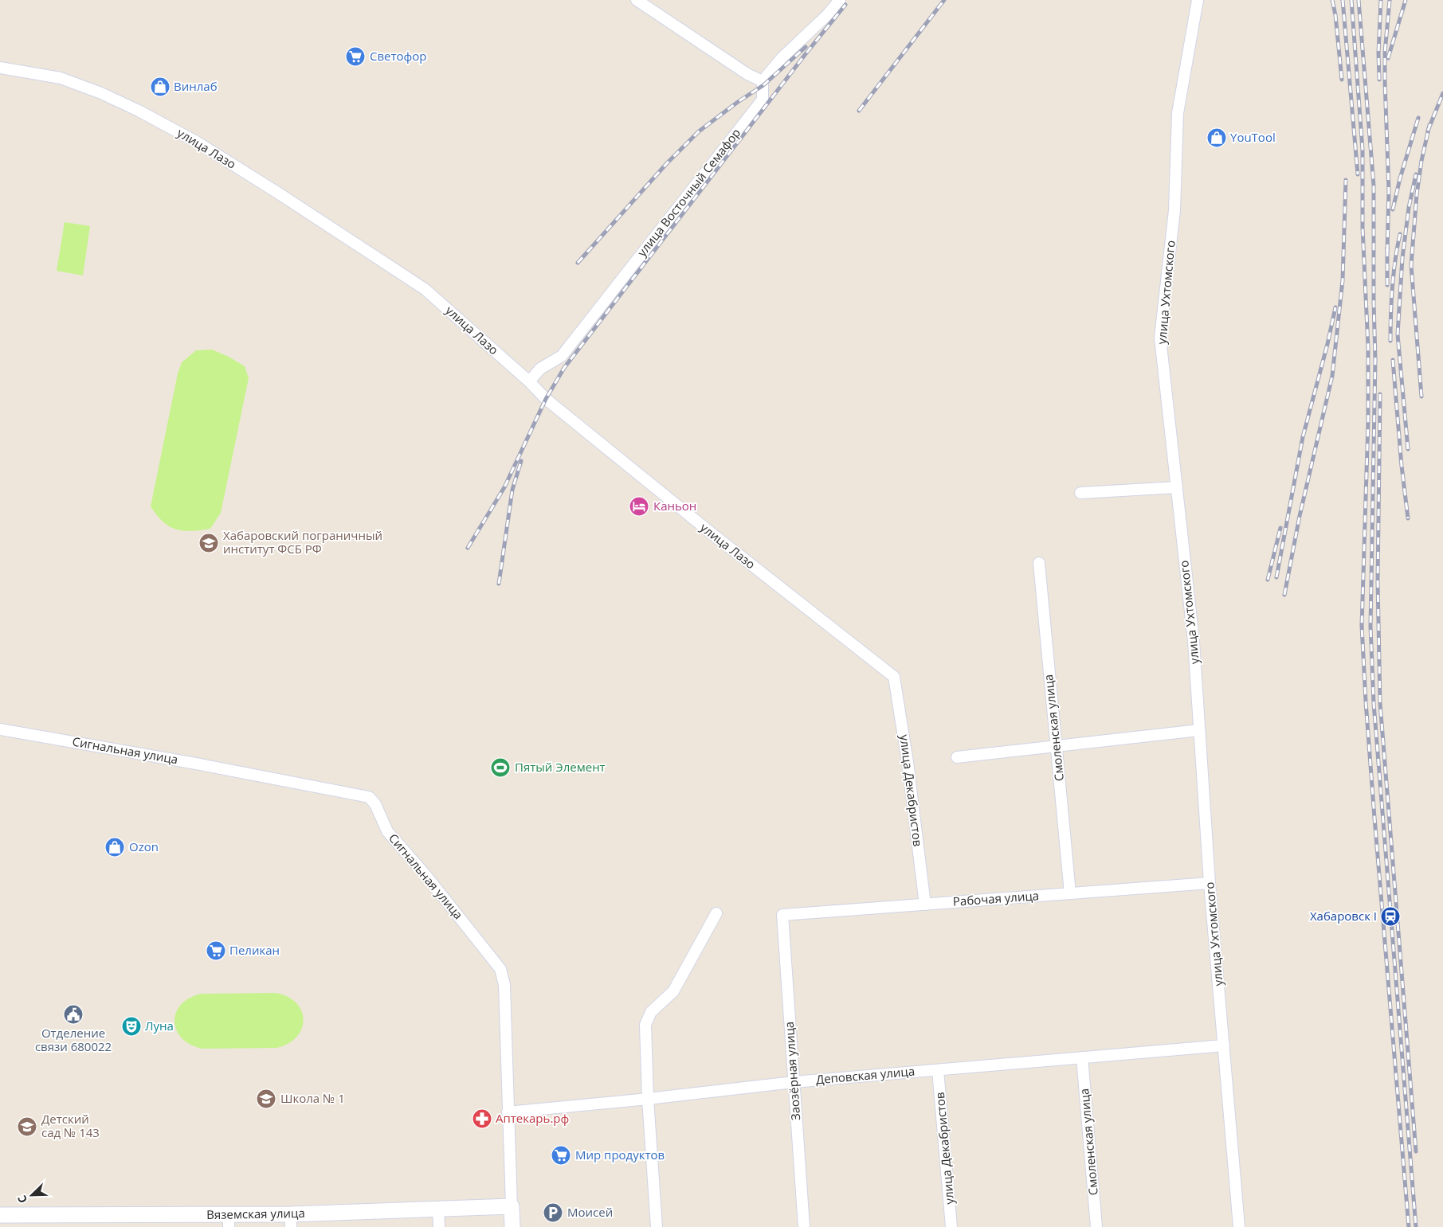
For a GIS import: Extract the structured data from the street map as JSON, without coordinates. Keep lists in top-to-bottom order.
{
  "streets": {
    "street": [
      "улица Лазо",
      "улица Восточный Семафор",
      "улица Ухтомского",
      "Смоленская улица",
      "Сигнальная улица",
      "улица Декабристов",
      "Рабочая улица",
      "Заозёрная улица",
      "Деповская улица",
      "Вяземская улица"
    ]
  },
  "crossings": [
    ["улица Лазо", "улица Восточный Семафор"],
    ["улица Лазо", "улица Декабристов"],
    ["улица Ухтомского", "Рабочая улица"],
    ["улица Ухтомского", "Деповская улица"],
    ["Смоленская улица", "Рабочая улица"],
    ["Смоленская улица", "Деповская улица"],
    ["Сигнальная улица", "Деповская улица"],
    ["Сигнальная улица", "Вяземская улица"],
    ["улица Декабристов", "Рабочая улица"],
    ["улица Декабристов", "Деповская улица"],
    ["Рабочая улица", "Заозёрная улица"],
    ["Заозёрная улица", "Деповская улица"]
  ],
  "places": {
    "supermarket": ["Светофор", "Пеликан", "Мир продуктов"],
    "shop": ["Винлаб", "YouTool", "Ozon"],
    "hotel": ["Каньон"],
    "school or university": ["Хабаровский пограничный институт ФСБ РФ", "Школа № 1", "Детский сад № 143"],
    "sports": ["Пятый Элемент"],
    "station": ["Хабаровск I"],
    "public building": ["Отделение связи 680022"],
    "theatre": ["Луна"],
    "pharmacy": ["Аптекарь.рф"],
    "parking": ["Моисей"]
  },
  "north": "bottom left"
}
